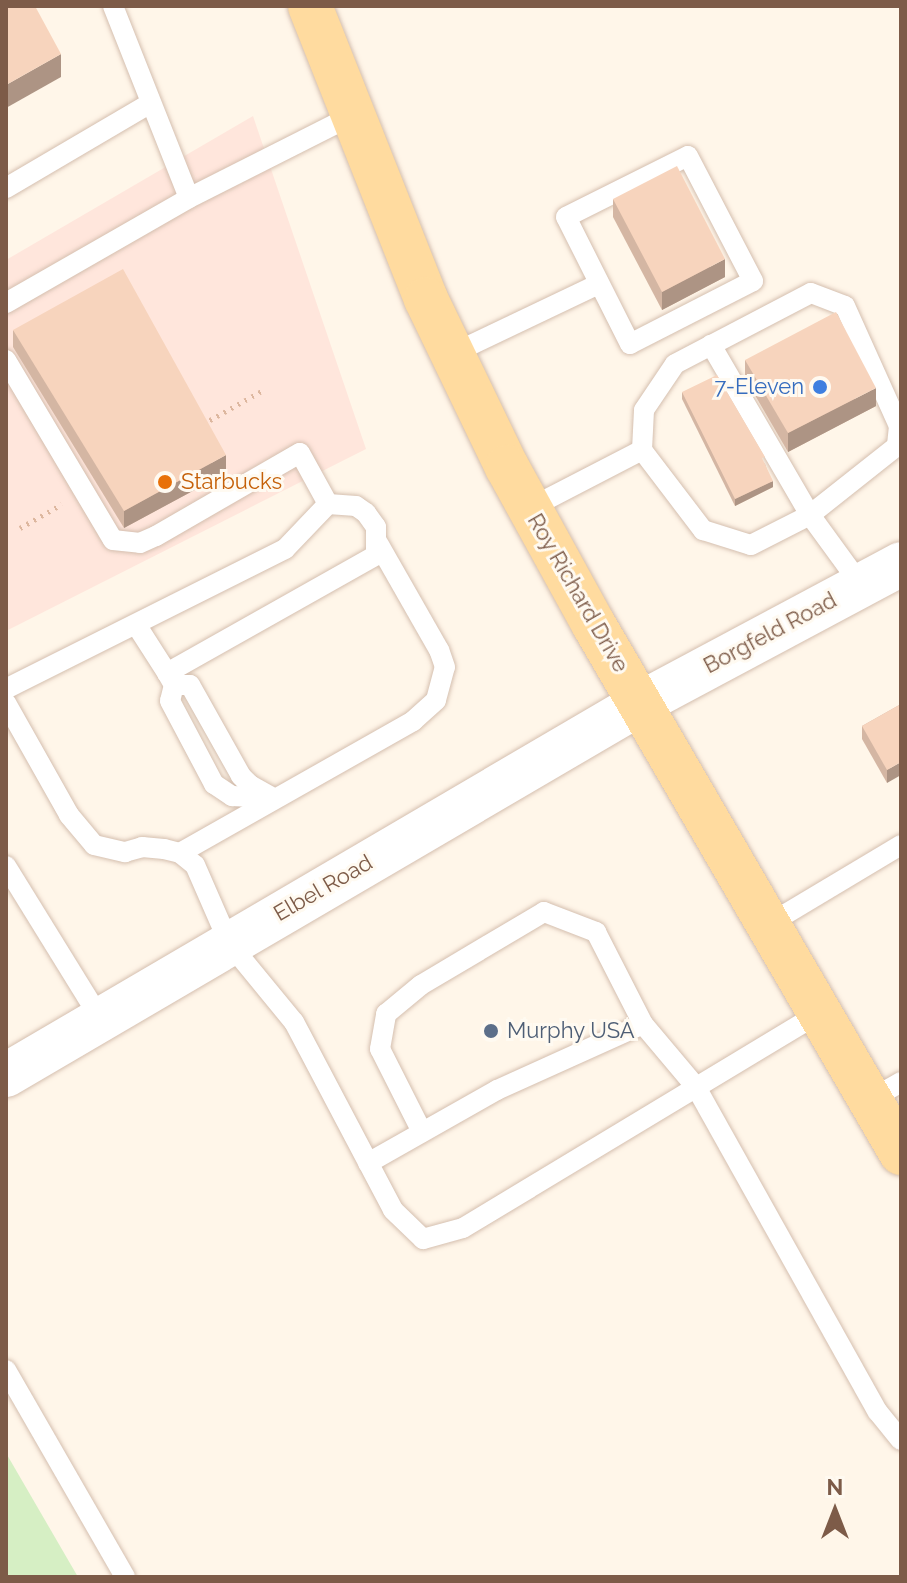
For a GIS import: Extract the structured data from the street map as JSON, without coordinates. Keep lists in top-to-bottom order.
{
  "streets": {
    "main road": ["Roy Richard Drive"],
    "street": ["Borgfeld Road", "Elbel Road"]
  },
  "crossings": [
    ["Roy Richard Drive", "Borgfeld Road"],
    ["Roy Richard Drive", "Elbel Road"],
    ["Borgfeld Road", "Elbel Road"]
  ],
  "places": ["7-Eleven", "Starbucks", "Murphy USA"],
  "north": "top"
}
